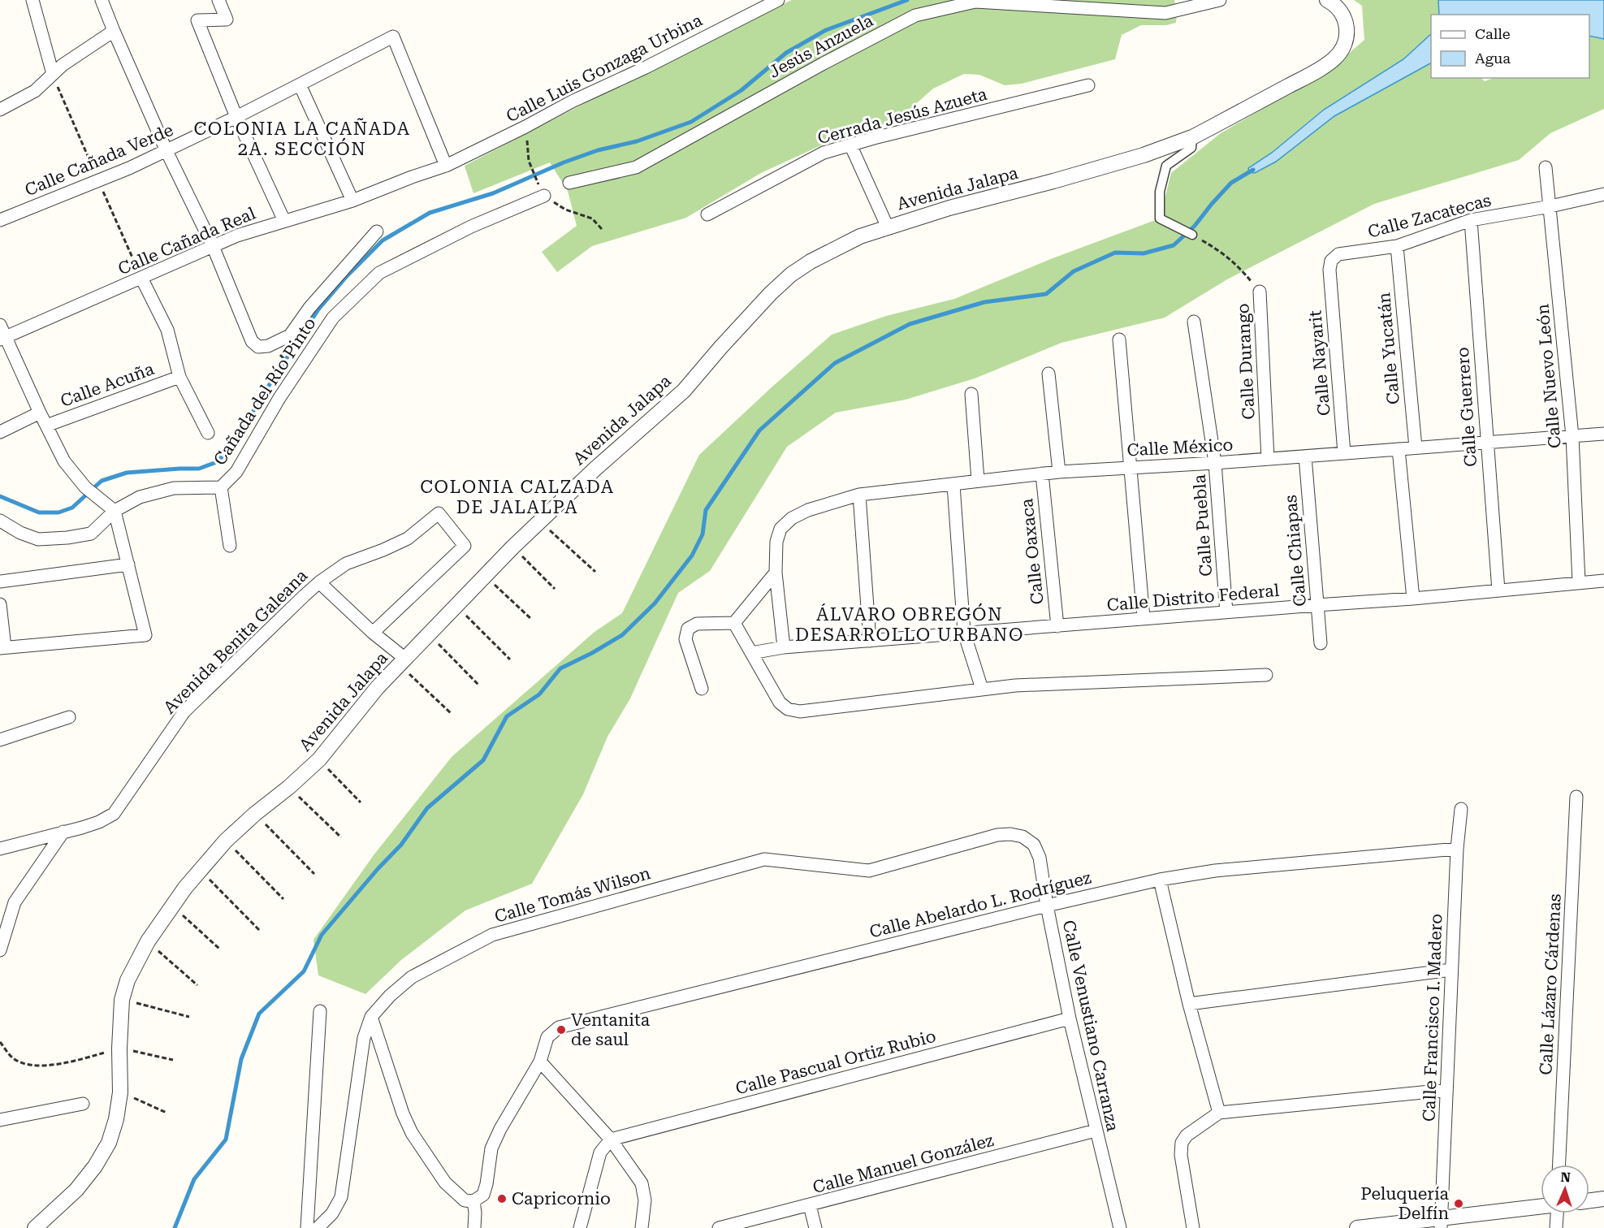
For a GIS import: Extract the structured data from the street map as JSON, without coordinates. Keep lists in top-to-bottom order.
{
  "streets": {
    "street": [
      "Jesús Anzuela",
      "Calle Luis Gonzaga Urbina",
      "Cerrada Jesús Azueta",
      "Calle Cañada Verde",
      "Avenida Jalapa",
      "Calle Zacatecas",
      "Calle Cañada Real",
      "Calle Yucatán",
      "Calle Durango",
      "Calle Nayarit",
      "Calle Nuevo León",
      "Calle Acuña",
      "Cañada del Río Pinto",
      "Calle Guerrero",
      "Calle México",
      "Calle Puebla",
      "Calle Chiapas",
      "Calle Oaxaca",
      "Calle Distrito Federal",
      "Avenida Benita Galeana",
      "Calle Tomás Wilson",
      "Calle Abelardo L. Rodríguez",
      "Calle Lázaro Cárdenas",
      "Calle Francisco I. Madero",
      "Calle Venustiano Carranza",
      "Calle Pascual Ortiz Rubio",
      "Calle Manuel González"
    ]
  },
  "crossings": [
    ["Calle Luis Gonzaga Urbina", "Calle Cañada Verde"],
    ["Calle Luis Gonzaga Urbina", "Calle Cañada Real"],
    ["Calle Cañada Verde", "Calle Cañada Real"],
    ["Calle Zacatecas", "Calle Yucatán"],
    ["Calle Zacatecas", "Calle Nayarit"],
    ["Calle Zacatecas", "Calle Nuevo León"],
    ["Calle Zacatecas", "Calle Guerrero"],
    ["Calle Yucatán", "Calle México"],
    ["Calle Durango", "Calle México"],
    ["Calle Nayarit", "Calle México"],
    ["Calle Nuevo León", "Calle México"],
    ["Calle Nuevo León", "Calle Distrito Federal"],
    ["Calle Guerrero", "Calle México"],
    ["Calle Guerrero", "Calle Distrito Federal"],
    ["Calle México", "Calle Puebla"],
    ["Calle México", "Calle Chiapas"],
    ["Calle México", "Calle Oaxaca"],
    ["Calle Puebla", "Calle Distrito Federal"],
    ["Calle Chiapas", "Calle Distrito Federal"],
    ["Calle Oaxaca", "Calle Distrito Federal"],
    ["Calle Tomás Wilson", "Calle Venustiano Carranza"],
    ["Calle Abelardo L. Rodríguez", "Calle Francisco I. Madero"],
    ["Calle Abelardo L. Rodríguez", "Calle Venustiano Carranza"],
    ["Calle Venustiano Carranza", "Calle Pascual Ortiz Rubio"],
    ["Calle Venustiano Carranza", "Calle Manuel González"]
  ],
  "districts": ["COLONIA LA CAÑADA 2A. SECCIÓN", "COLONIA CALZADA DE JALALPA", "ÁLVARO OBREGÓN DESARROLLO URBANO"],
  "places": ["Ventanita de saul", "Capricornio", "Peluquería Delfín"],
  "legend": ["Calle", "Agua"],
  "north": "top"
}
